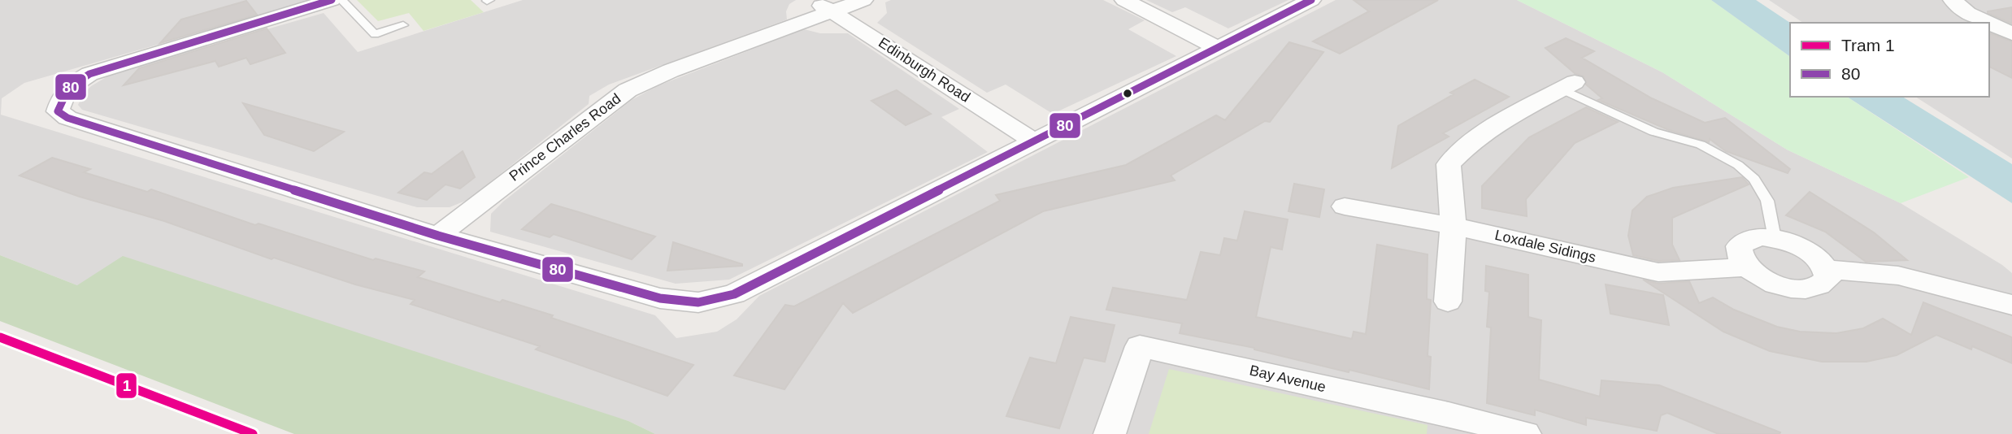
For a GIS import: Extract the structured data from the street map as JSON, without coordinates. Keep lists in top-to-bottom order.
{
  "streets": {
    "street": [
      "Edinburgh Road",
      "Prince Charles Road",
      "Loxdale Sidings",
      "Bay Avenue"
    ]
  },
  "crossings": [
    ["Edinburgh Road", "Prince Charles Road"]
  ],
  "lines": ["transit line 80", "tram line 1"],
  "legend": ["Tram 1", "80"]
}
